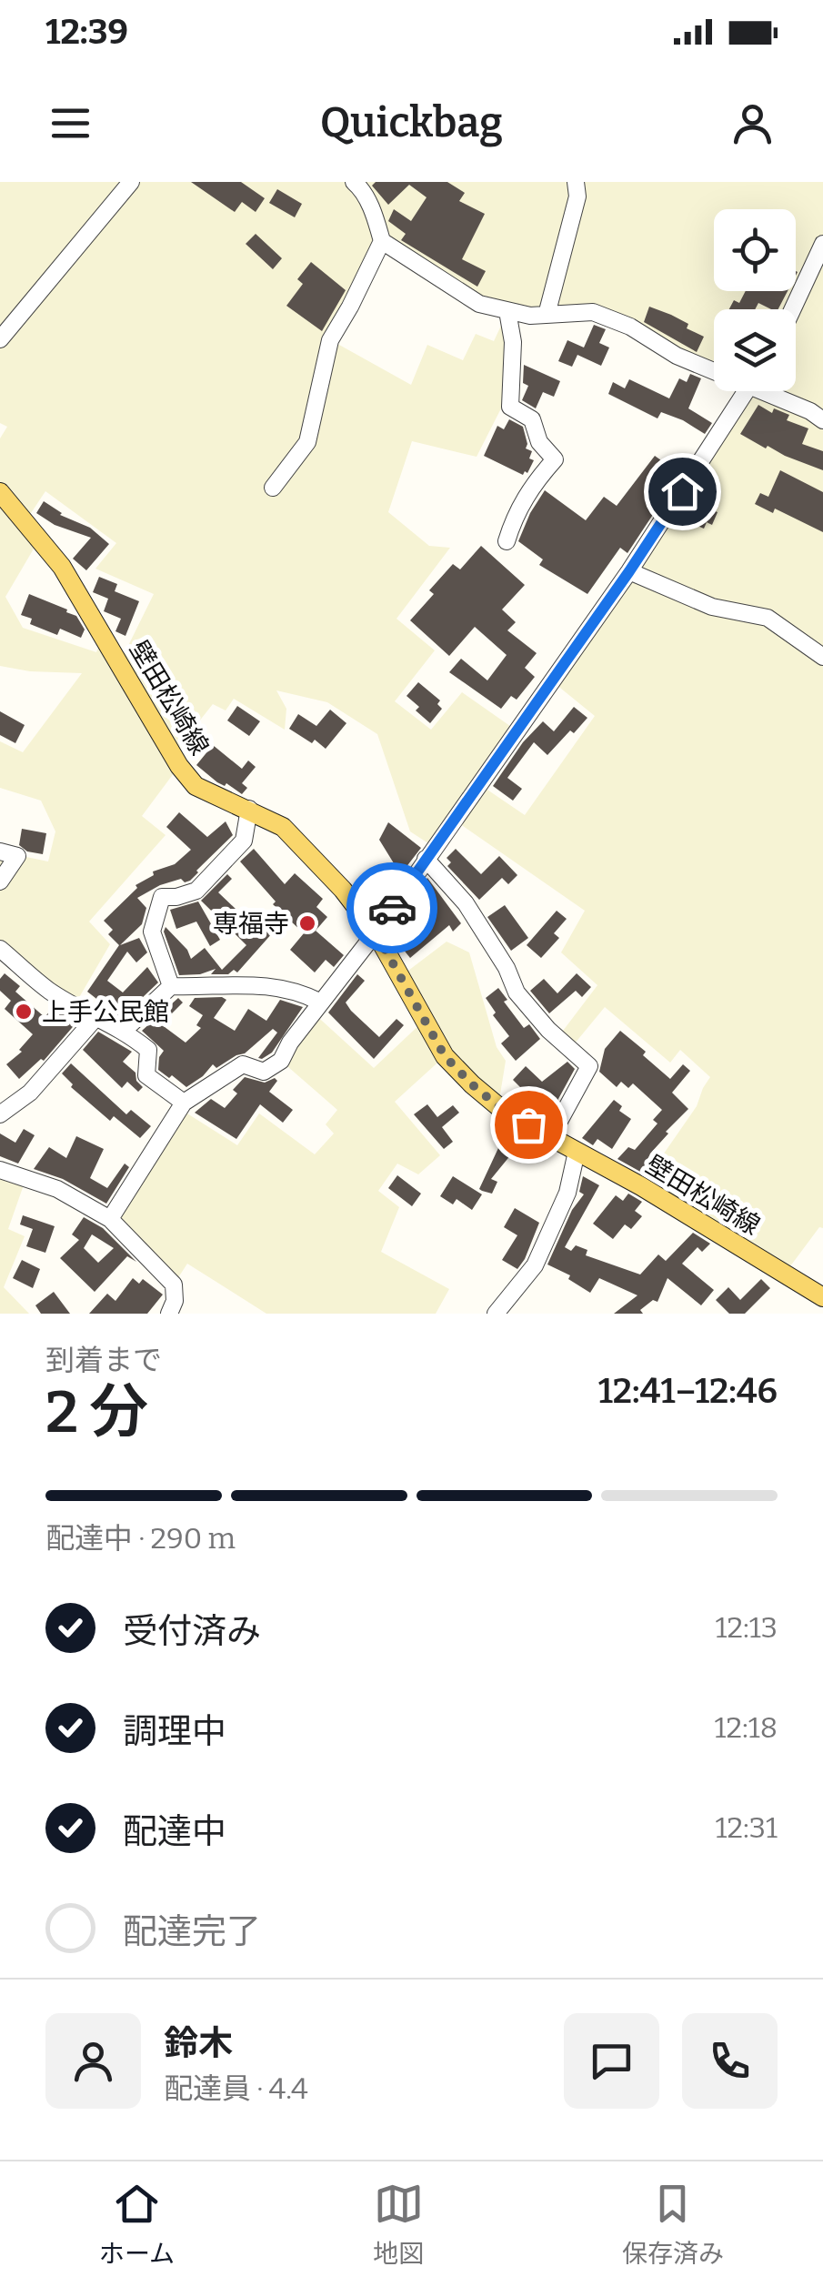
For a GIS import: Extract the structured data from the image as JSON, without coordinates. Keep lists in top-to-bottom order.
{
  "streets": {
    "main road": ["壁田松崎線"]
  },
  "places": ["専福寺", "上手公民館"],
  "page": {
    "status": "12:39",
    "header": "Quickbag",
    "heading": ["2 分", "到着まで", "12:41–12:46"],
    "panel": ["鈴木", "配達員 · 4.4"],
    "bar": "配達中 · 290 m",
    "list": [
      ["受付済み", "12:13"],
      ["調理中", "12:18"],
      ["配達中", "12:31"],
      "配達完了"
    ],
    "tabs": ["ホーム", "地図", "保存済み"]
  }
}
